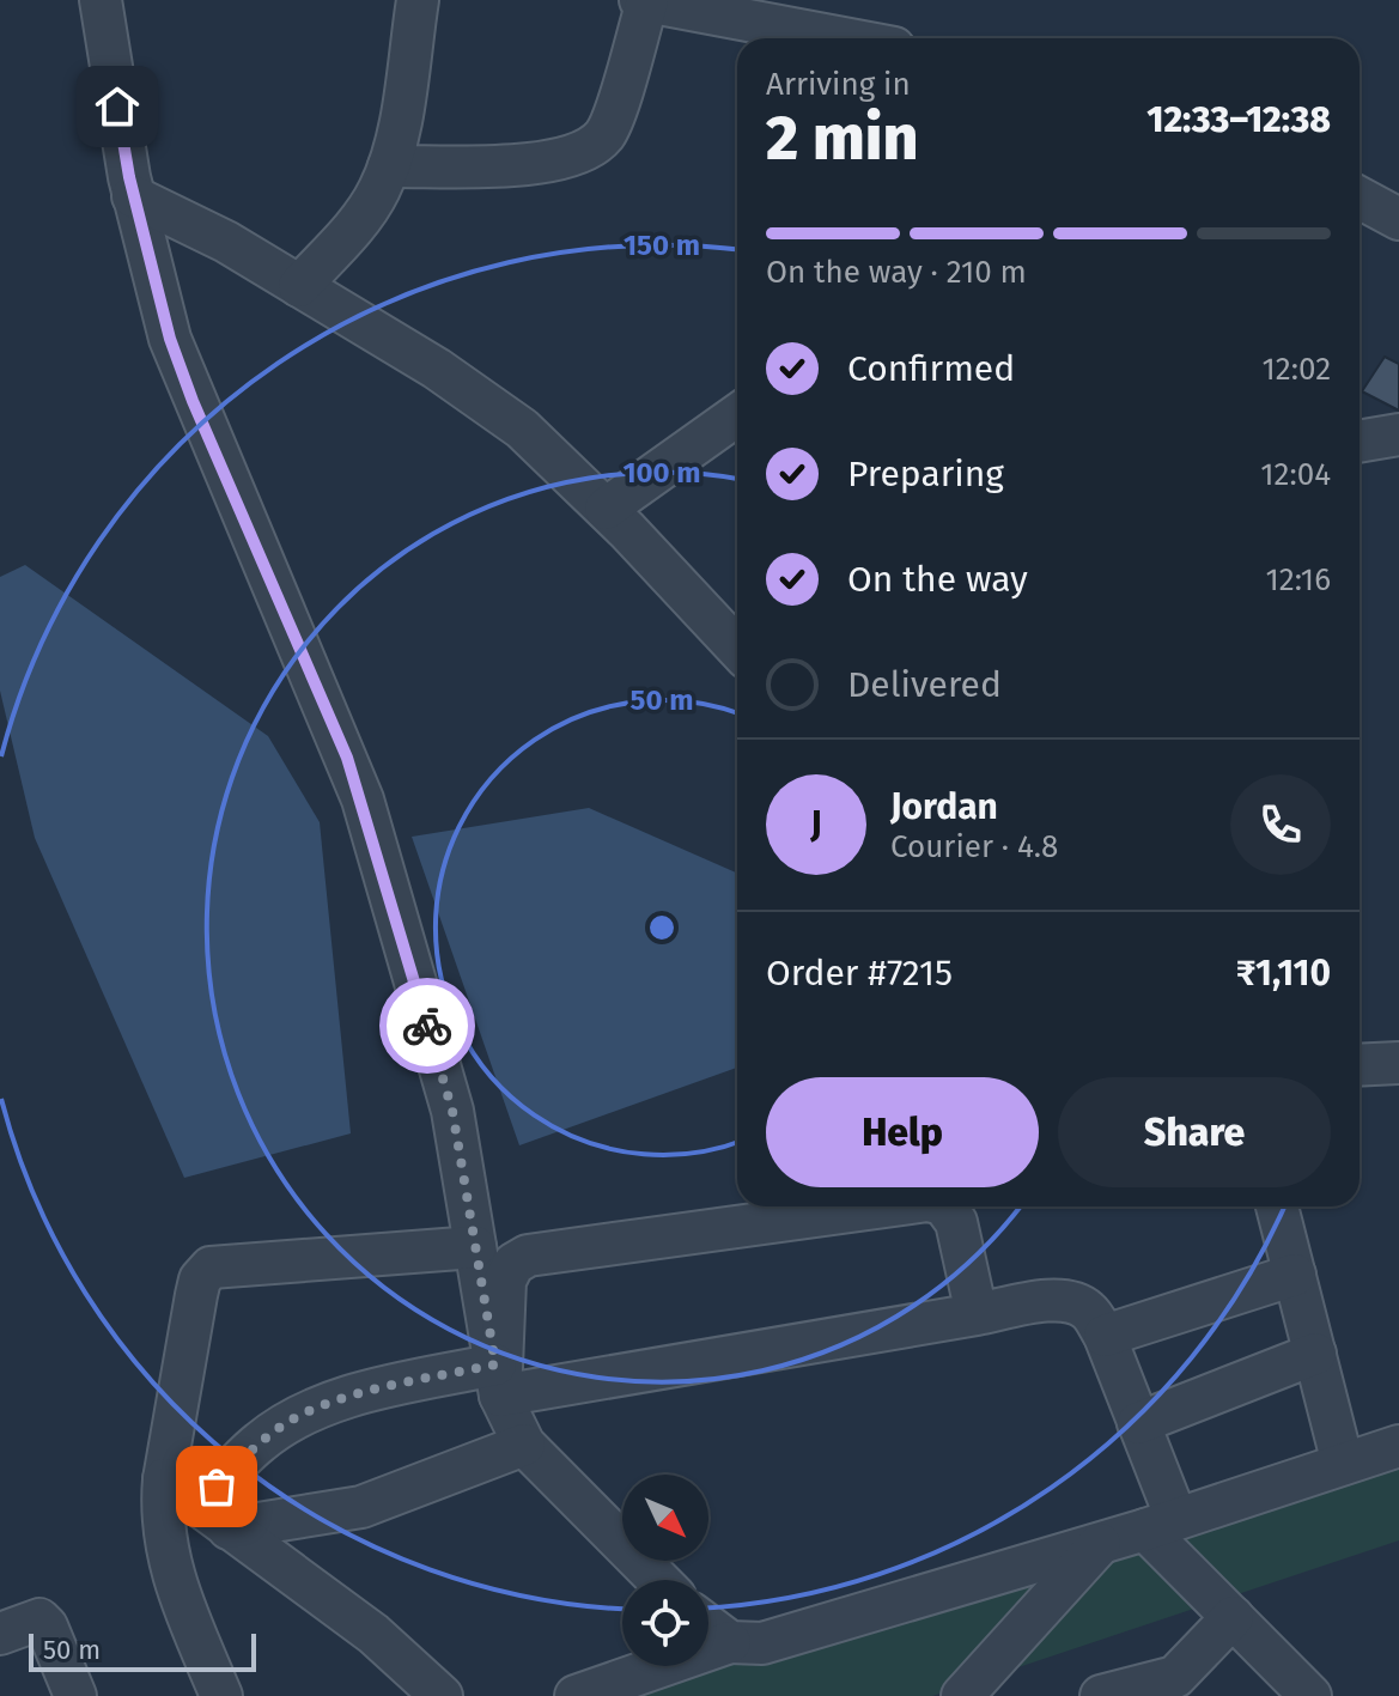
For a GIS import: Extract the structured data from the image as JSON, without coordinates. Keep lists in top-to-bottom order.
{
  "scale_bar": "50 m",
  "north": "bottom right",
  "page": {
    "heading": ["2 min", "Arriving in", "12:33–12:38"],
    "panel": [
      "Jordan",
      "Courier · 4.8",
      "Order #7215",
      "₹1,110"
    ],
    "bar": "On the way · 210 m",
    "list": [
      ["Confirmed", "12:02"],
      ["Preparing", "12:04"],
      ["On the way", "12:16"],
      "Delivered"
    ],
    "round": "J",
    "buttons": ["Help", "Share"],
    "scale": "50 m"
  },
  "rings": ["150 m", "100 m", "50 m"]
}
